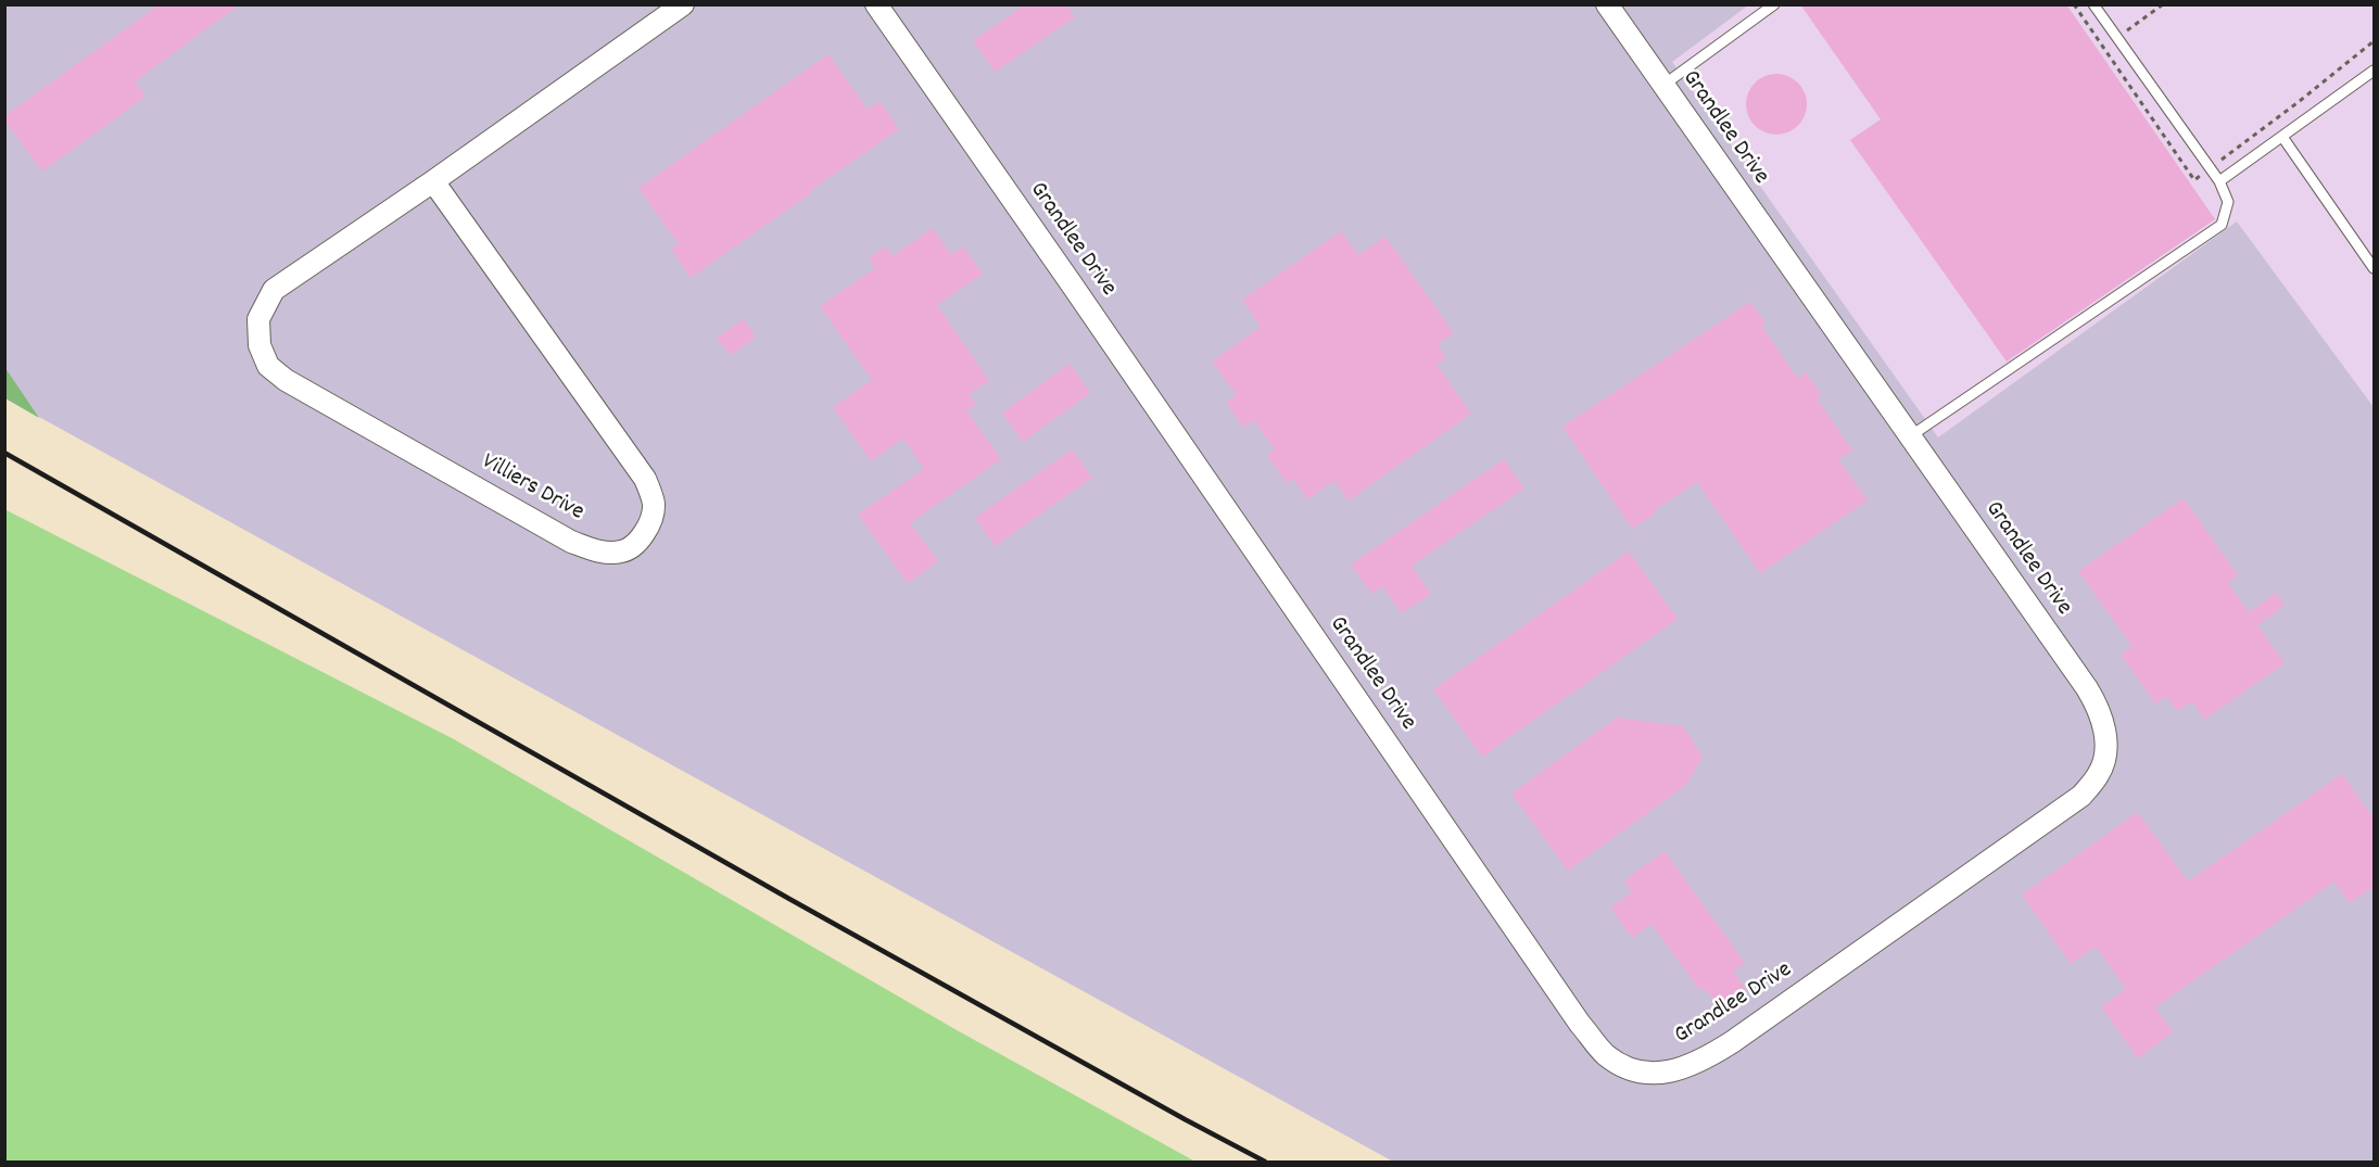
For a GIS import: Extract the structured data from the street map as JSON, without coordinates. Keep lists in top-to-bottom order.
{
  "streets": {
    "street": ["Grandlee Drive", "Villiers Drive"]
  }
}
